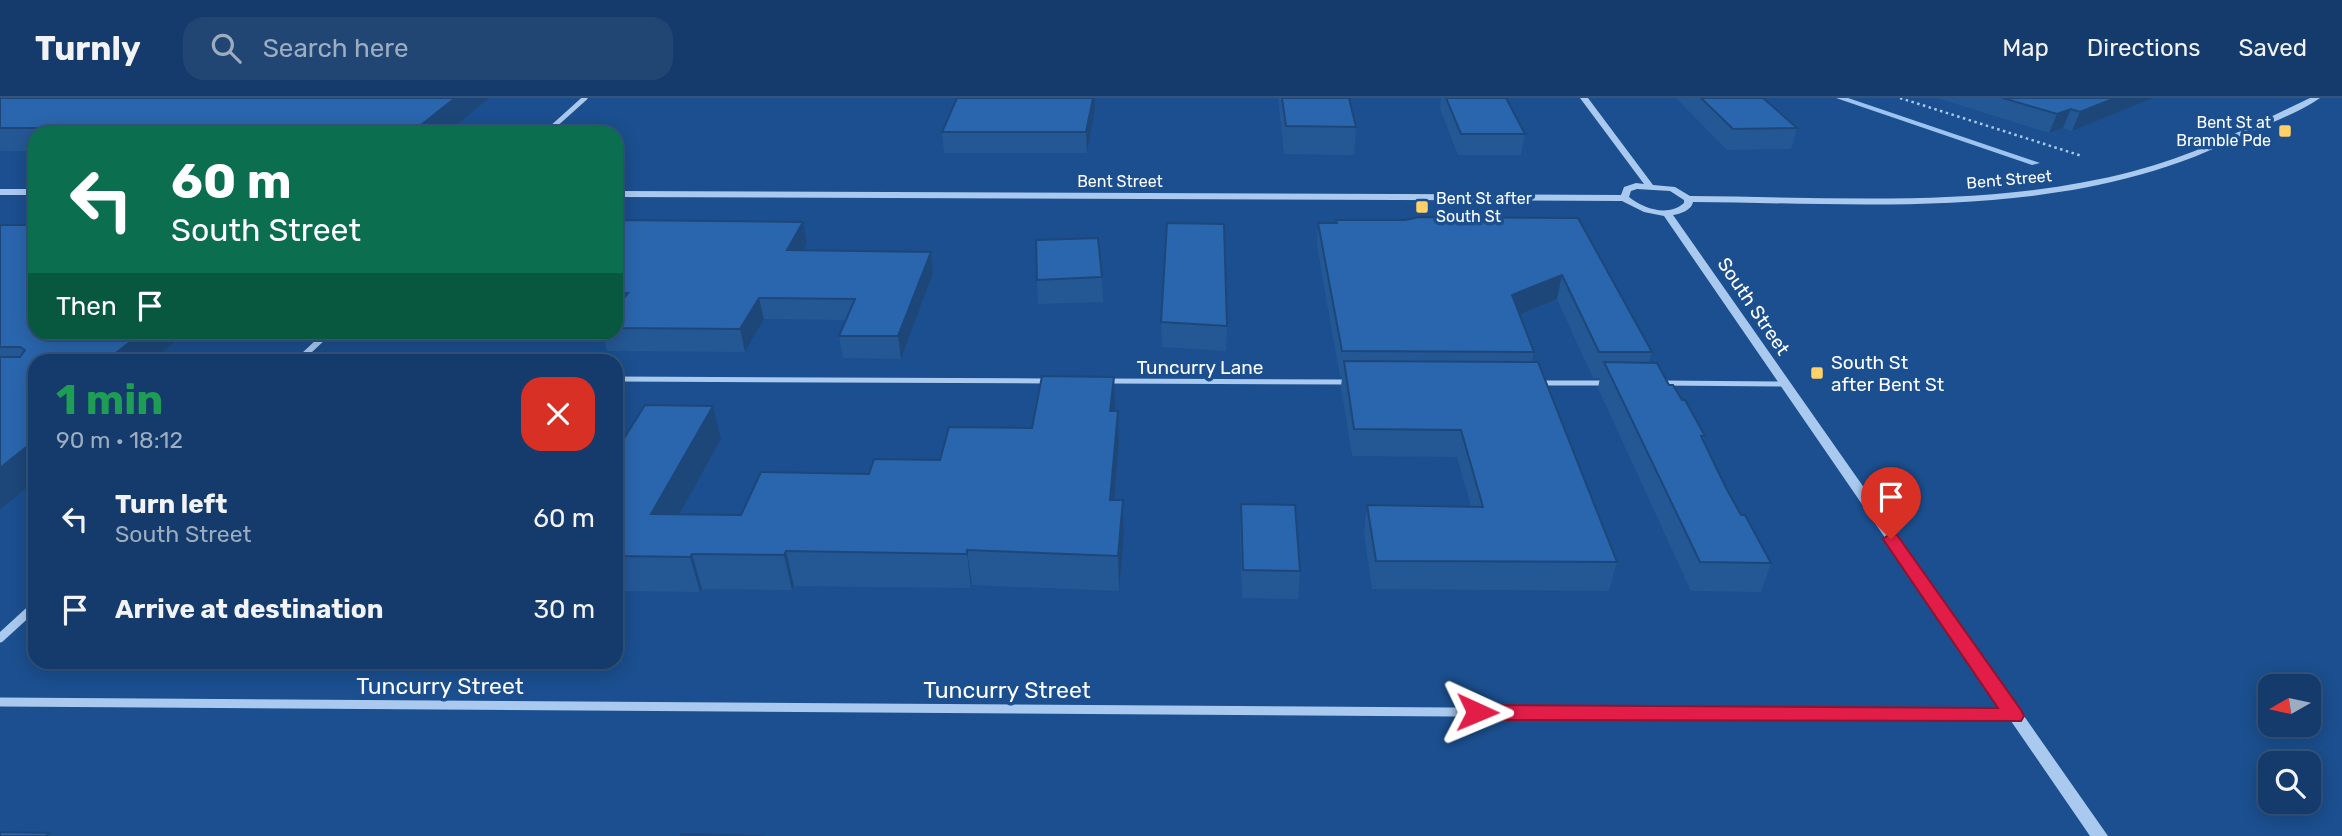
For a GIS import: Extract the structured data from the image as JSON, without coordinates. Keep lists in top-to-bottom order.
{
  "streets": {
    "street": ["Bent Street", "South Street", "Tuncurry Street"],
    "lane": ["Tuncurry Lane"]
  },
  "crossings": [
    ["South Street", "Tuncurry Street"]
  ],
  "places": {
    "transit": ["Bent St at Bramble Pde", "Bent St after South St", "South St after Bent St"]
  },
  "north": "left",
  "page": {
    "header": "Turnly",
    "search": "Search here",
    "nav": ["Map", "Directions", "Saved"],
    "turn": ["60 m", "South Street"],
    "then": "Then",
    "heading": ["1 min", "90 m · 18:12"],
    "list": [
      {
        "name": "Turn left",
        "note": "South Street",
        "value": "60 m"
      },
      {
        "name": "Arrive at destination",
        "value": "30 m"
      }
    ]
  }
}
